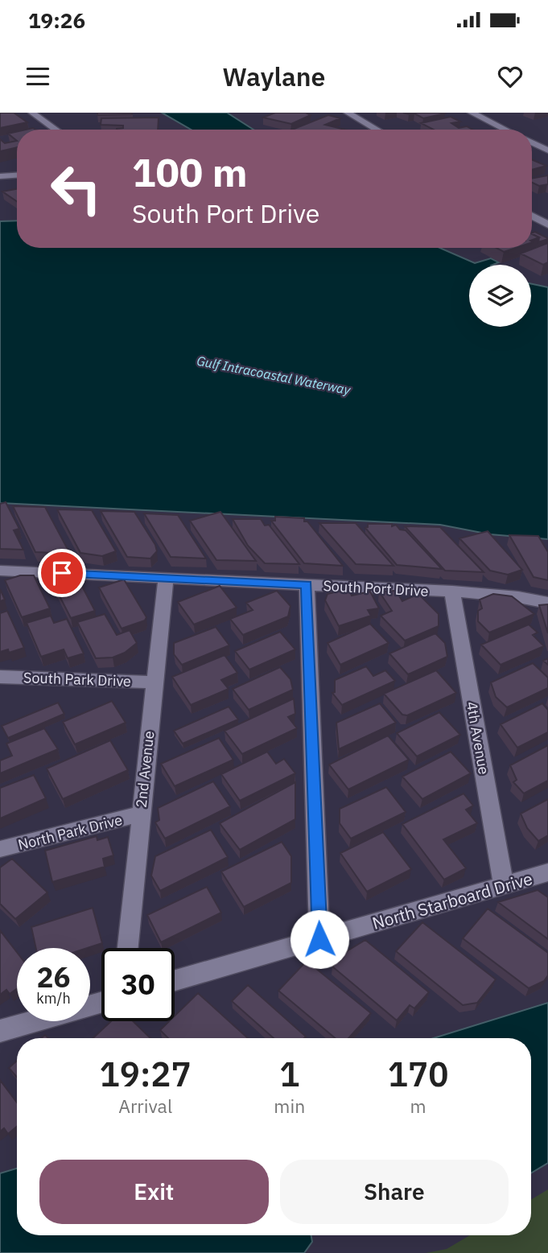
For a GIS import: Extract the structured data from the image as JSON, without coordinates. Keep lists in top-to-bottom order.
{
  "streets": {
    "street": [
      "South Port Drive",
      "South Park Drive",
      "4th Avenue",
      "2nd Avenue",
      "North Park Drive",
      "North Starboard Drive"
    ]
  },
  "crossings": [
    ["South Port Drive", "4th Avenue"],
    ["South Port Drive", "2nd Avenue"],
    ["South Park Drive", "2nd Avenue"],
    ["4th Avenue", "North Starboard Drive"],
    ["2nd Avenue", "North Park Drive"]
  ],
  "water": ["Gulf Intracoastal Waterway"],
  "page": {
    "status": "19:26",
    "header": "Waylane",
    "turn": ["100 m", "South Port Drive"],
    "speed": "26 km/h",
    "limit": "30",
    "eta": [
      "19:27",
      "Arrival",
      "1",
      "min",
      "170",
      "m"
    ],
    "buttons": ["Exit", "Share"]
  }
}
